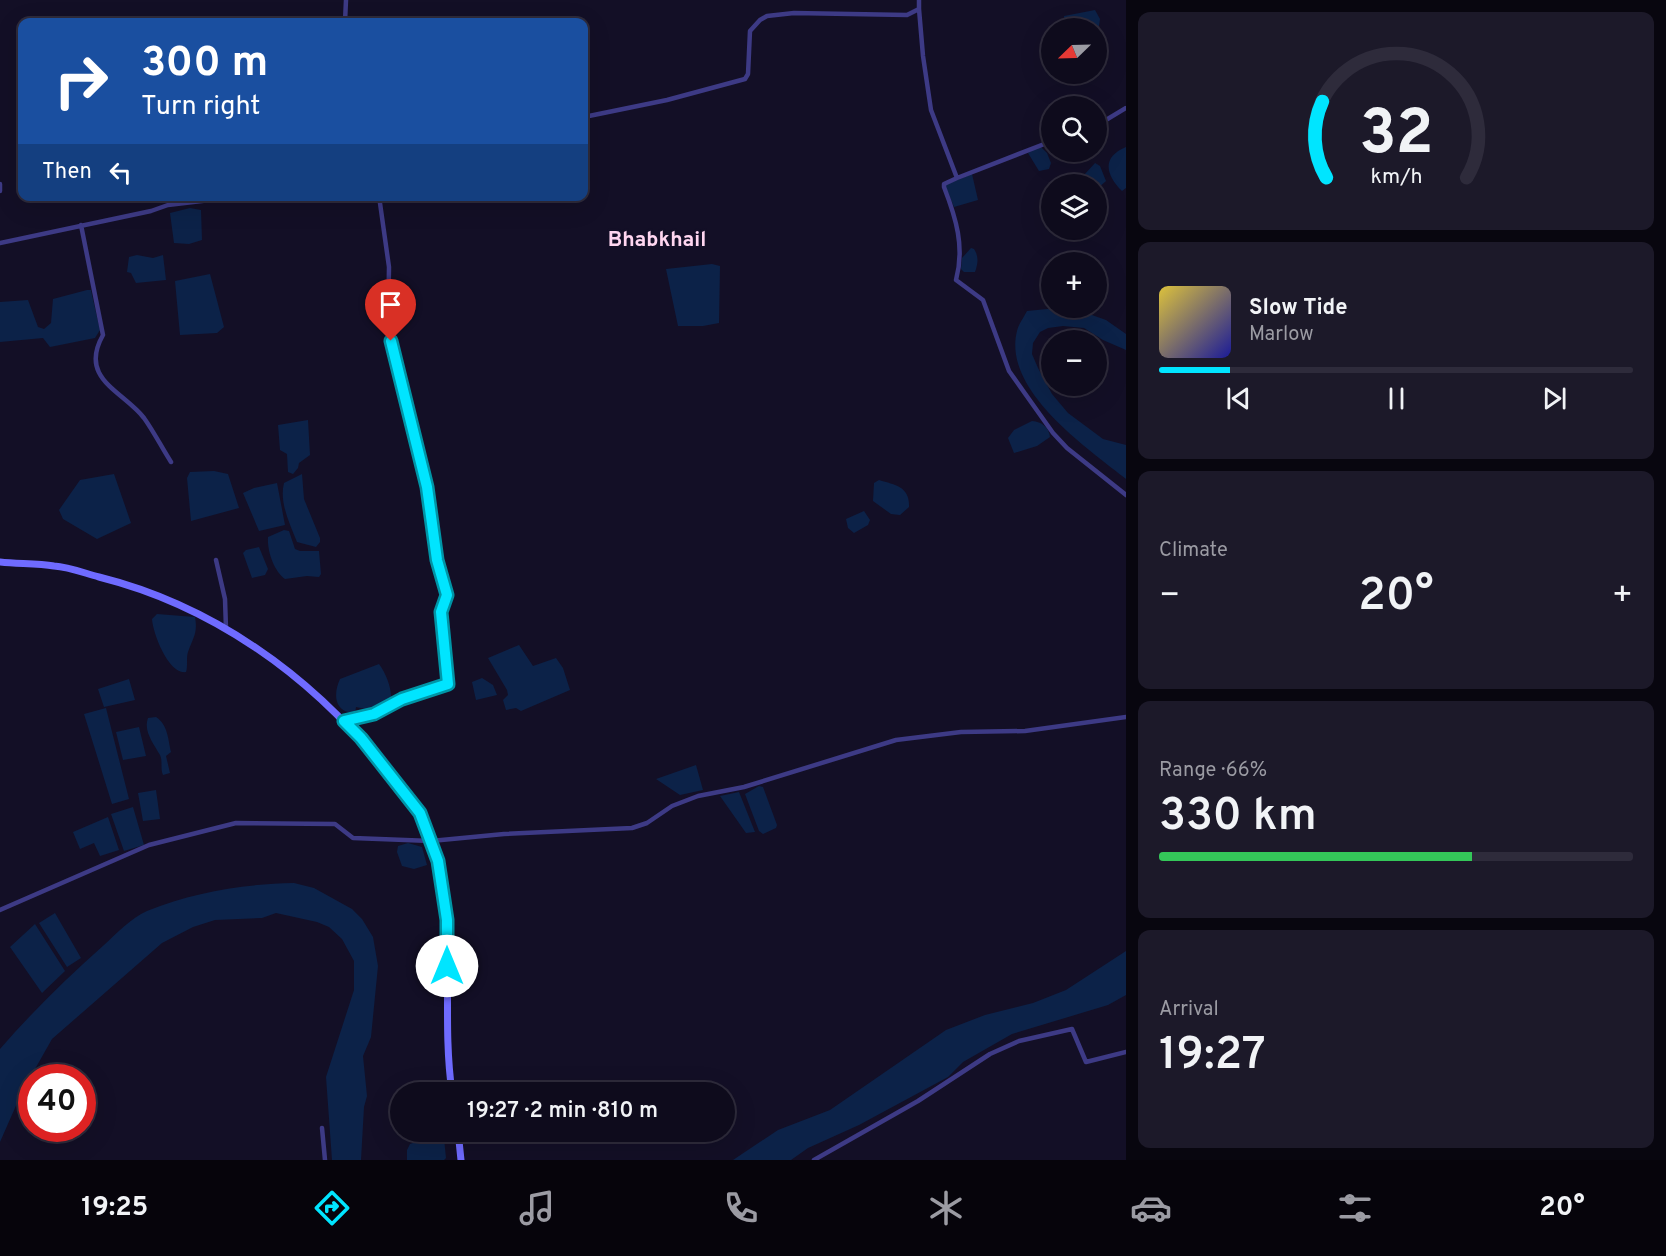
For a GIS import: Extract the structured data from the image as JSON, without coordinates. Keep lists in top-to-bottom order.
{
  "districts": ["Bhabkhail"],
  "north": "bottom left",
  "page": {
    "map_buttons": ["+", "−"],
    "turn": ["300 m", "Turn right"],
    "then": "Then",
    "song": ["Slow Tide", "Marlow"],
    "tile": [
      "Climate",
      ["Range · 66%", "330 km"],
      ["Arrival", "19:27"]
    ],
    "heat": ["−", "20°", "+"],
    "limit": "40",
    "trip": "19:27 · 2 min · 810 m",
    "tabs": ["19:25", "20°"],
    "gauge": ["32", "km/h"]
  }
}
